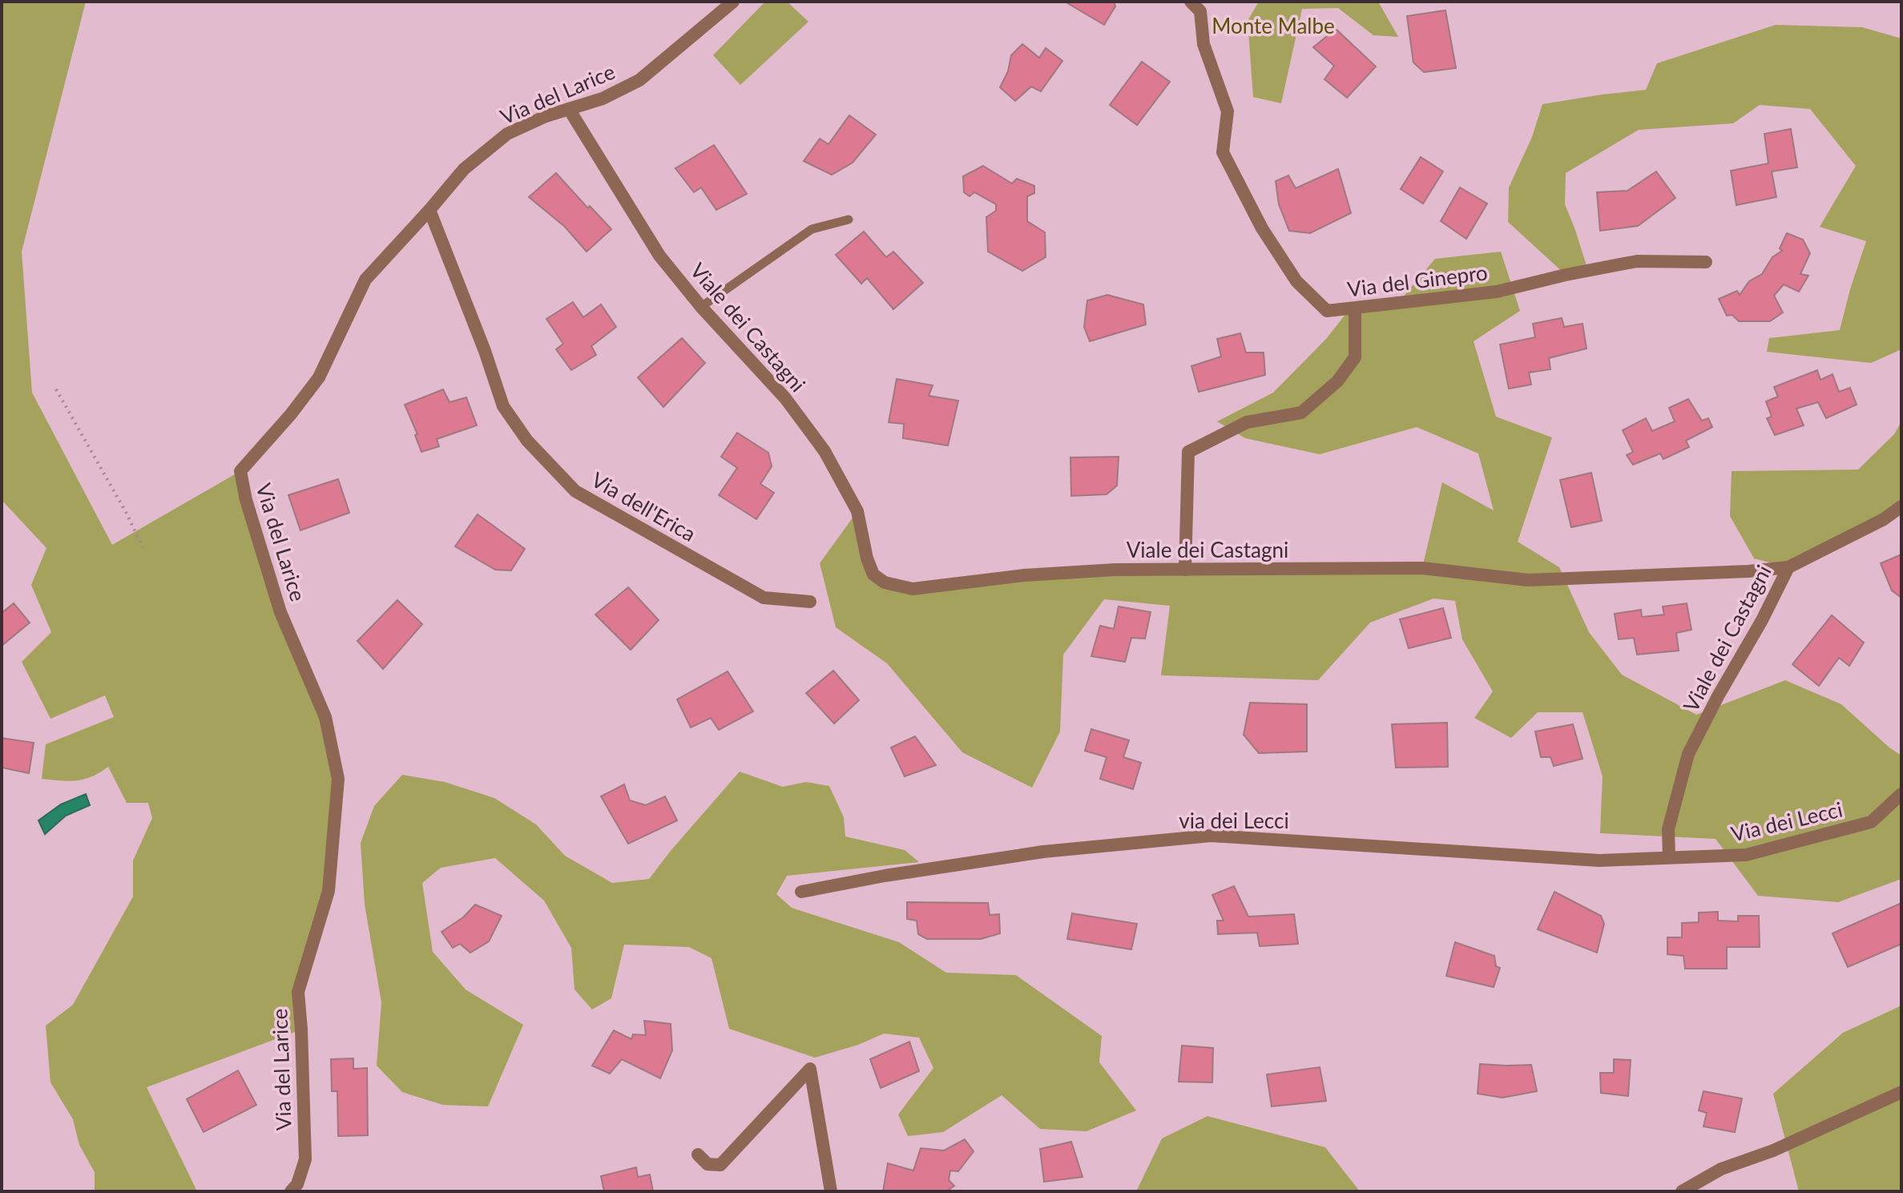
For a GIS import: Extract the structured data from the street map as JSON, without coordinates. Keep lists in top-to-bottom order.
{
  "streets": {
    "street": [
      "Via del Larice",
      "Via del Ginepro",
      "Viale dei Castagni",
      "Via dell'Erica",
      "via dei Lecci",
      "Via dei Lecci"
    ]
  },
  "crossings": [
    ["Via del Larice", "Viale dei Castagni"],
    ["Via del Larice", "Via dell'Erica"],
    ["Viale dei Castagni", "via dei Lecci"],
    ["Viale dei Castagni", "Via dei Lecci"],
    ["via dei Lecci", "Via dei Lecci"]
  ],
  "parks": ["Monte Malbe"]
}
